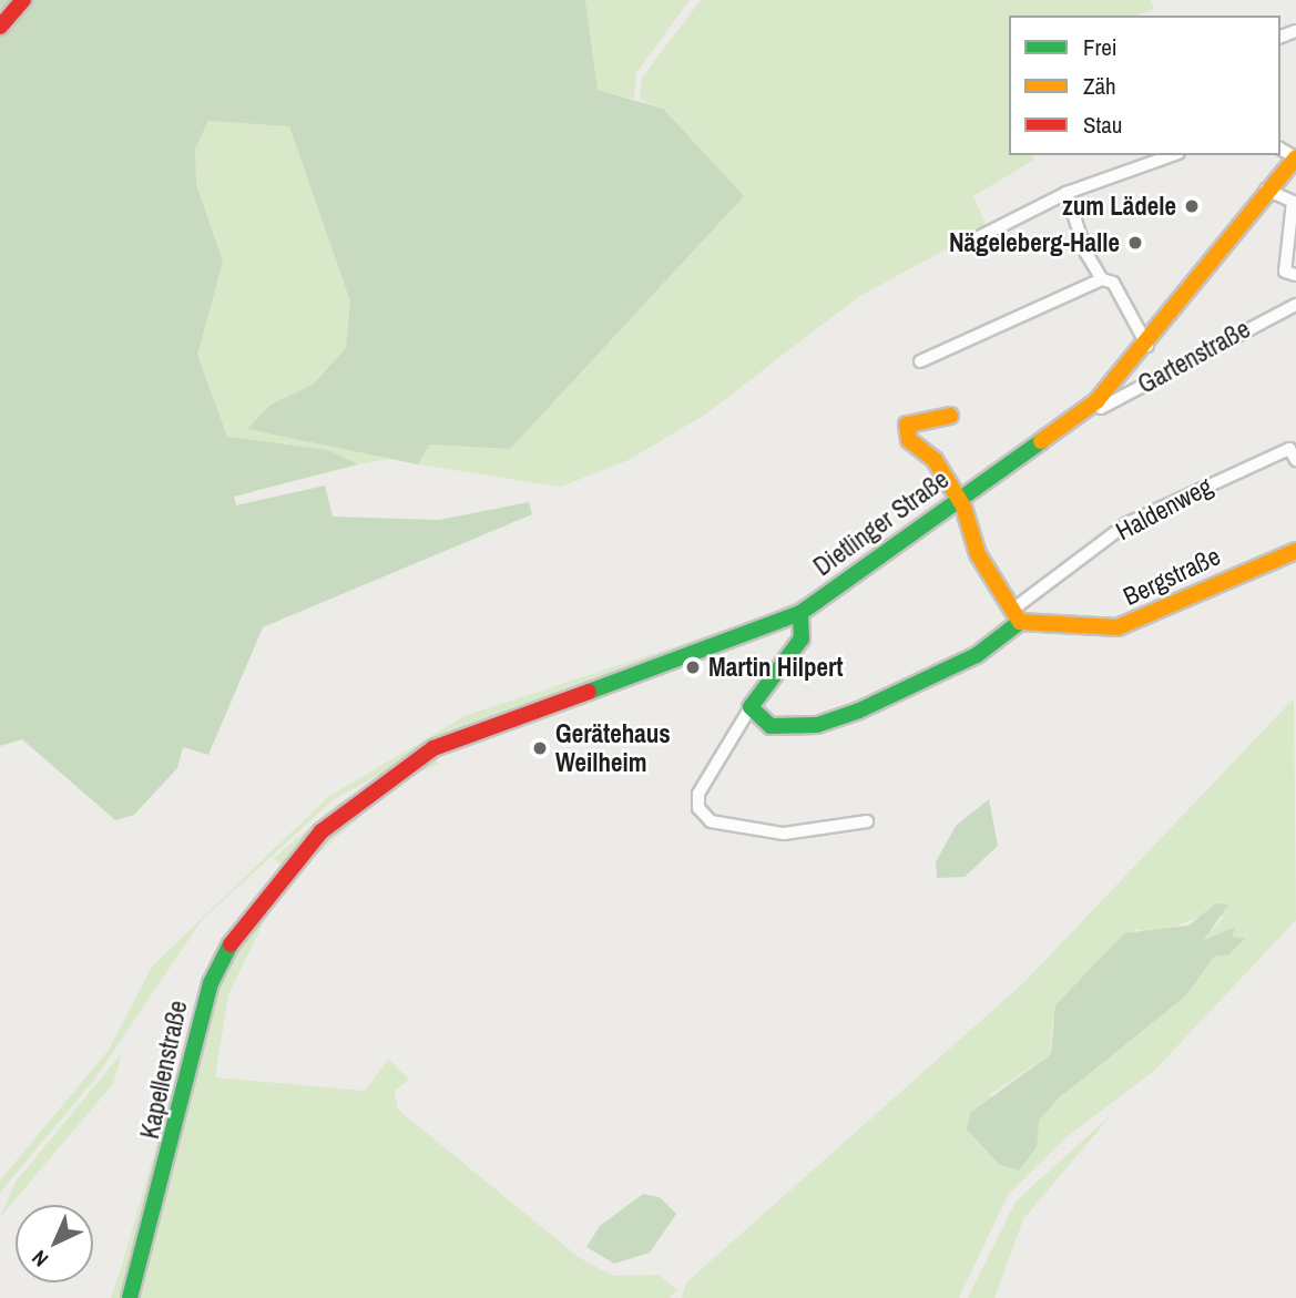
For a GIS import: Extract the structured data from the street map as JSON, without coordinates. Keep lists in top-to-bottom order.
{
  "streets": {
    "street": [
      "Gartenstraße",
      "Haldenweg",
      "Dietlinger Straße",
      "Bergstraße",
      "Kapellenstraße"
    ]
  },
  "crossings": [
    ["Gartenstraße", "Dietlinger Straße"],
    ["Haldenweg", "Bergstraße"],
    ["Dietlinger Straße", "Kapellenstraße"]
  ],
  "places": [
    "zum Lädele",
    "Nägeleberg-Halle",
    "Martin Hilpert",
    "Gerätehaus Weilheim"
  ],
  "legend": ["Frei", "Zäh", "Stau"],
  "north": "bottom left"
}
